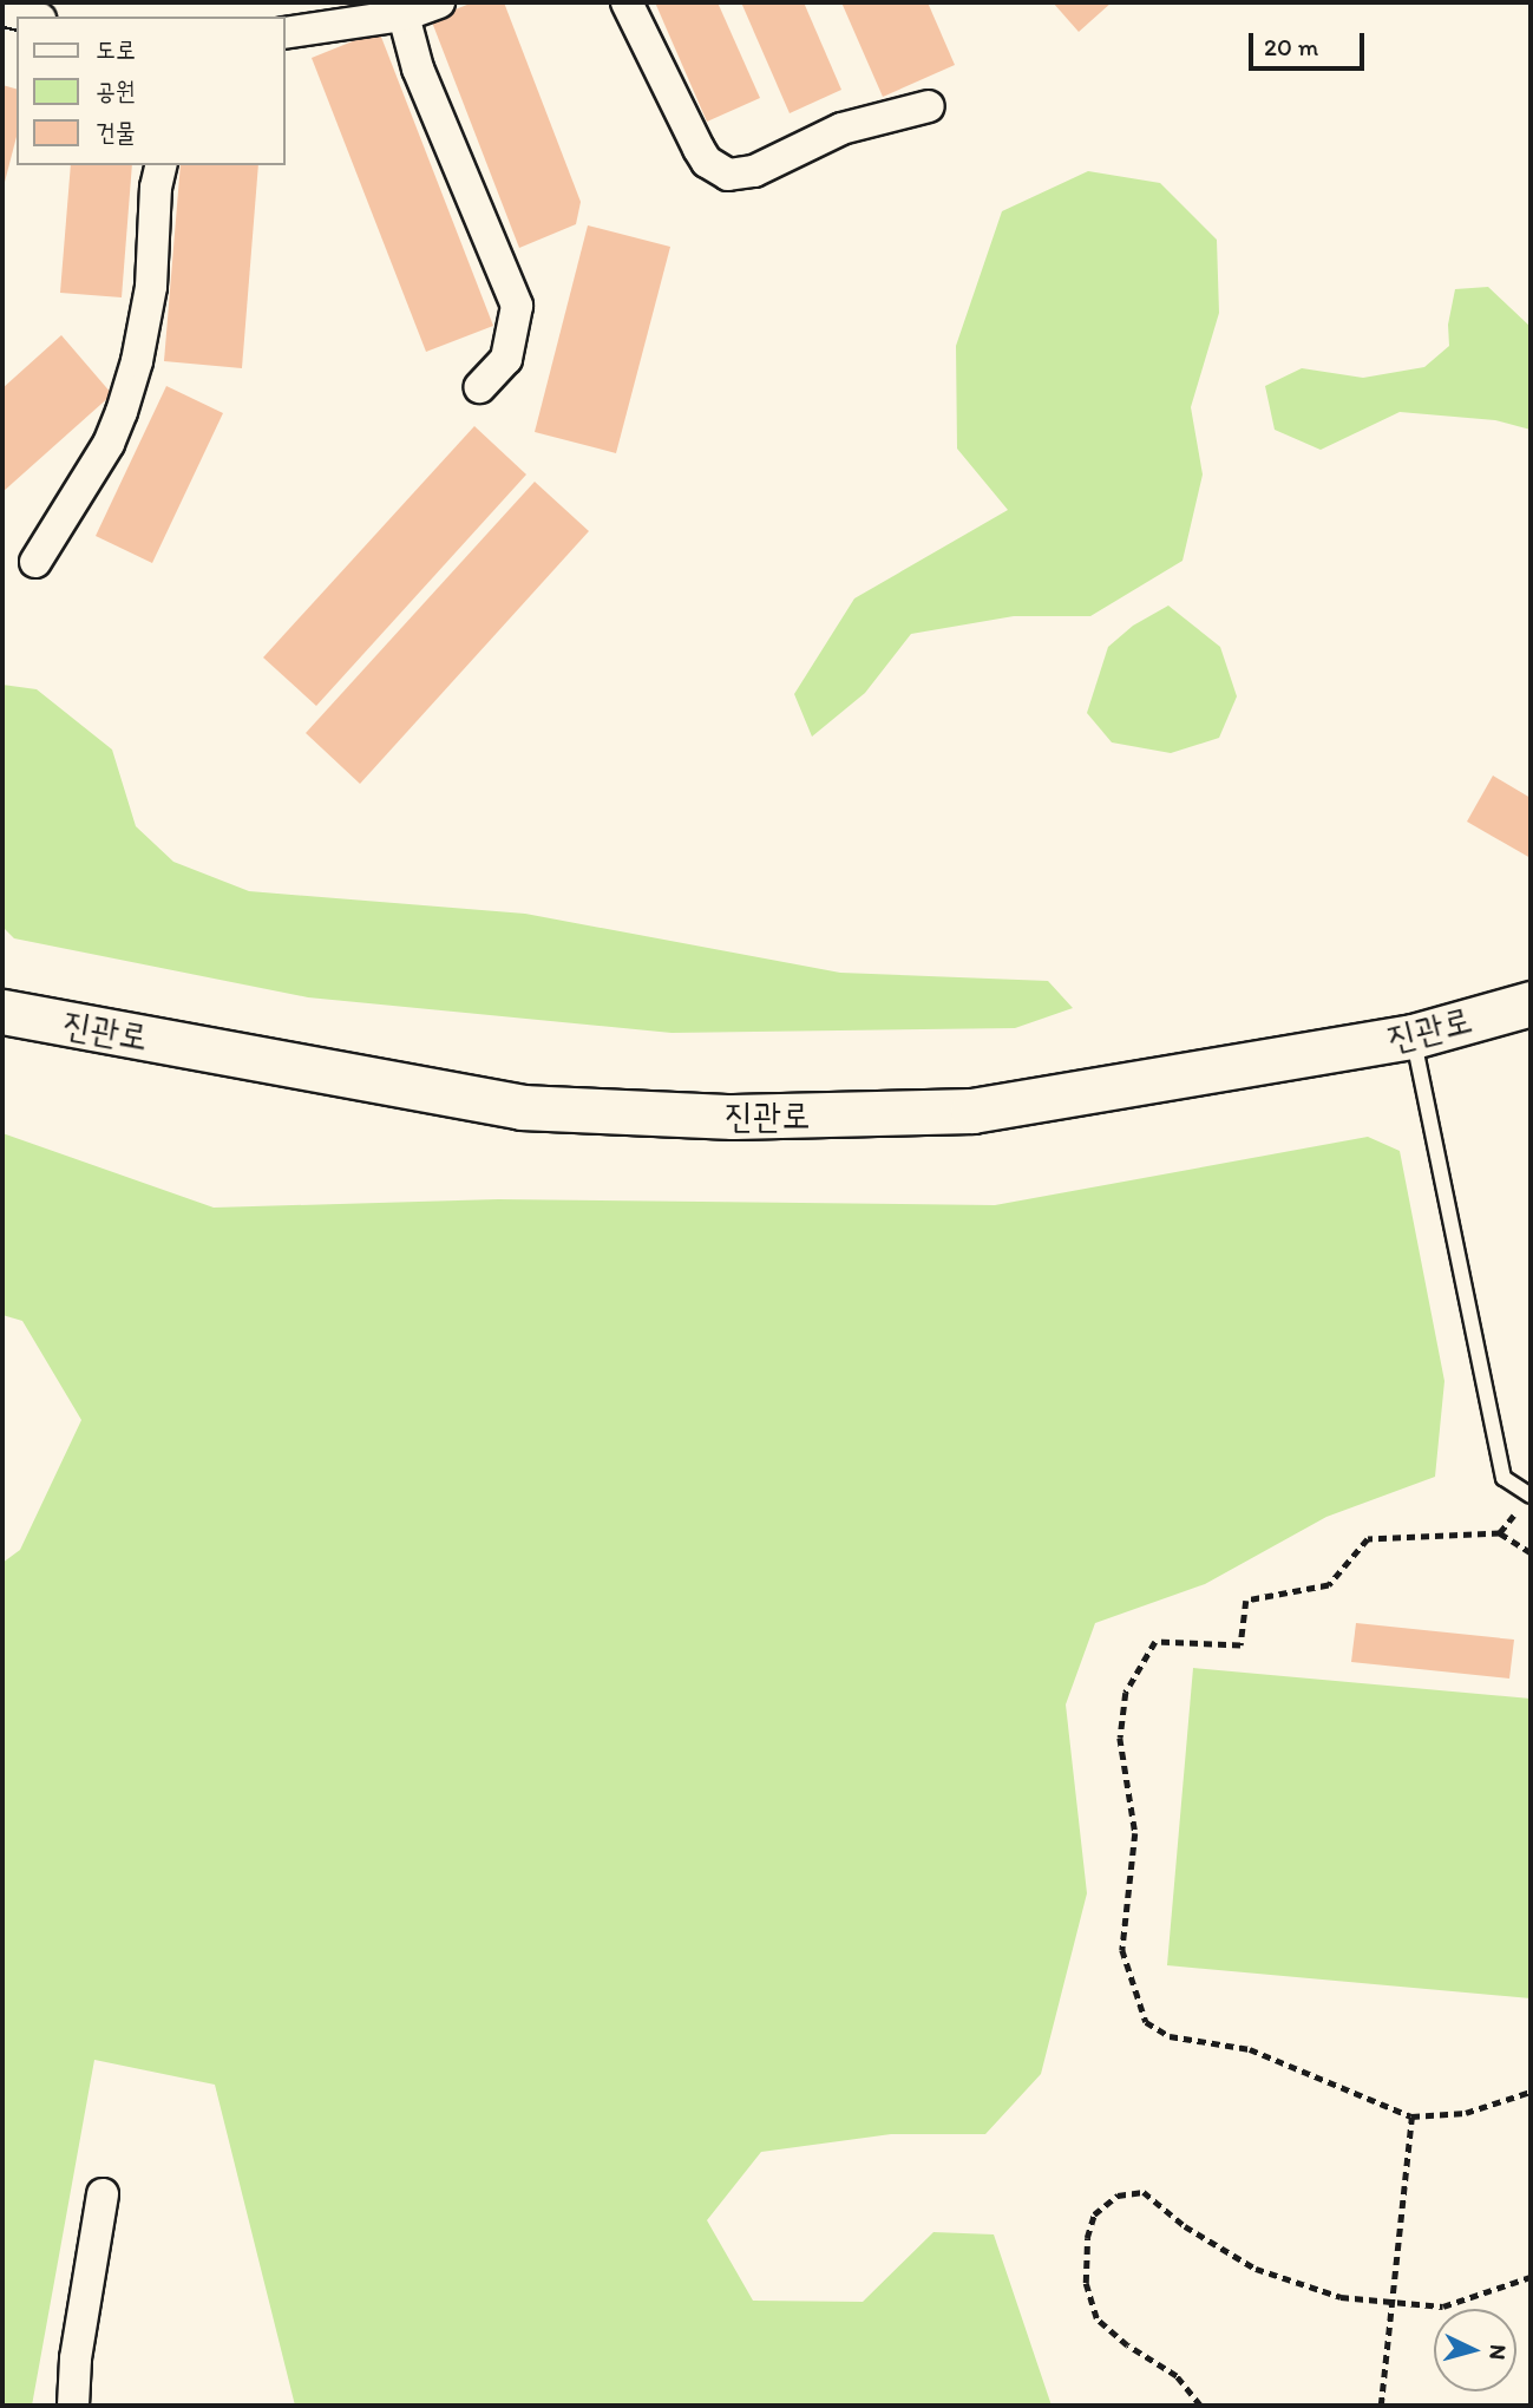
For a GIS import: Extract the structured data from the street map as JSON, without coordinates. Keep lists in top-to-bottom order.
{
  "streets": {
    "main road": ["진관로"]
  },
  "legend": ["도로", "공원", "건물"],
  "scale_bar": "20 m",
  "north": "right"
}
